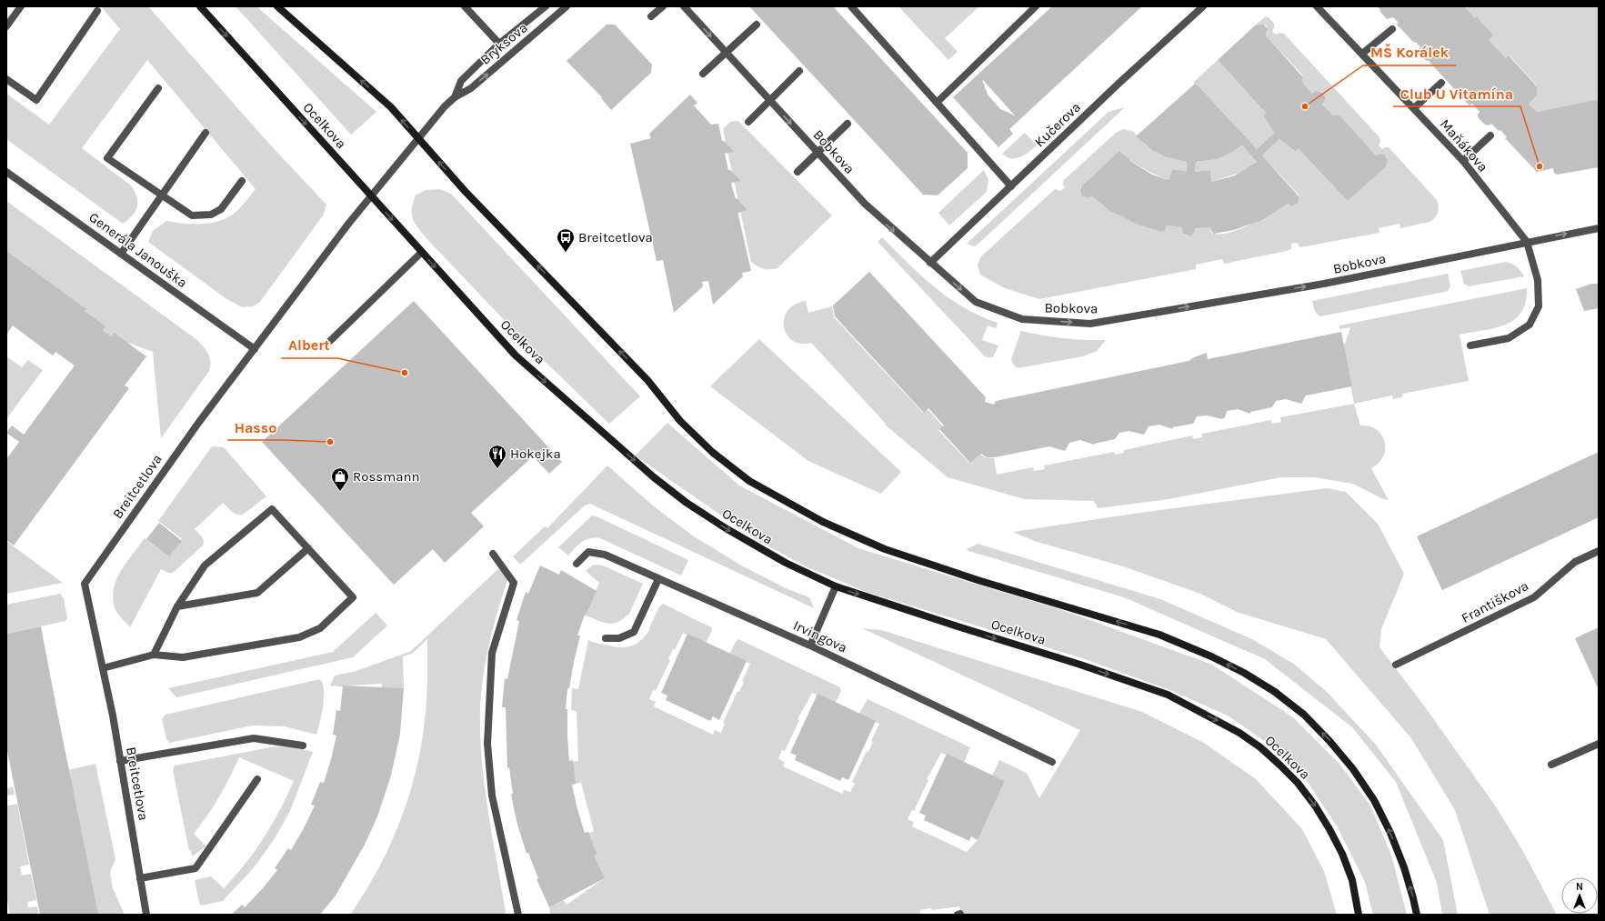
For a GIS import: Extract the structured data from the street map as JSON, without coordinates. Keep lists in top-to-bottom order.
{
  "streets": {
    "street": [
      "Bryksova",
      "Kučerova",
      "Ocelkova",
      "Maňákova",
      "Bobkova",
      "Generála Janouška",
      "Breitcetlova",
      "Františkova",
      "Irvingova"
    ]
  },
  "crossings": [
    ["Bryksova", "Breitcetlova"],
    ["Kučerova", "Bobkova"],
    ["Ocelkova", "Breitcetlova"],
    ["Maňákova", "Bobkova"],
    ["Generála Janouška", "Breitcetlova"]
  ],
  "one_way": ["Bobkova"],
  "places": {
    "other": [
      "MŠ Korálek",
      "Club U Vitamína",
      "Albert",
      "Hasso"
    ],
    "bus stop": ["Breitcetlova"],
    "restaurant": ["Hokejka"],
    "shop": ["Rossmann"]
  },
  "north": "top"
}
